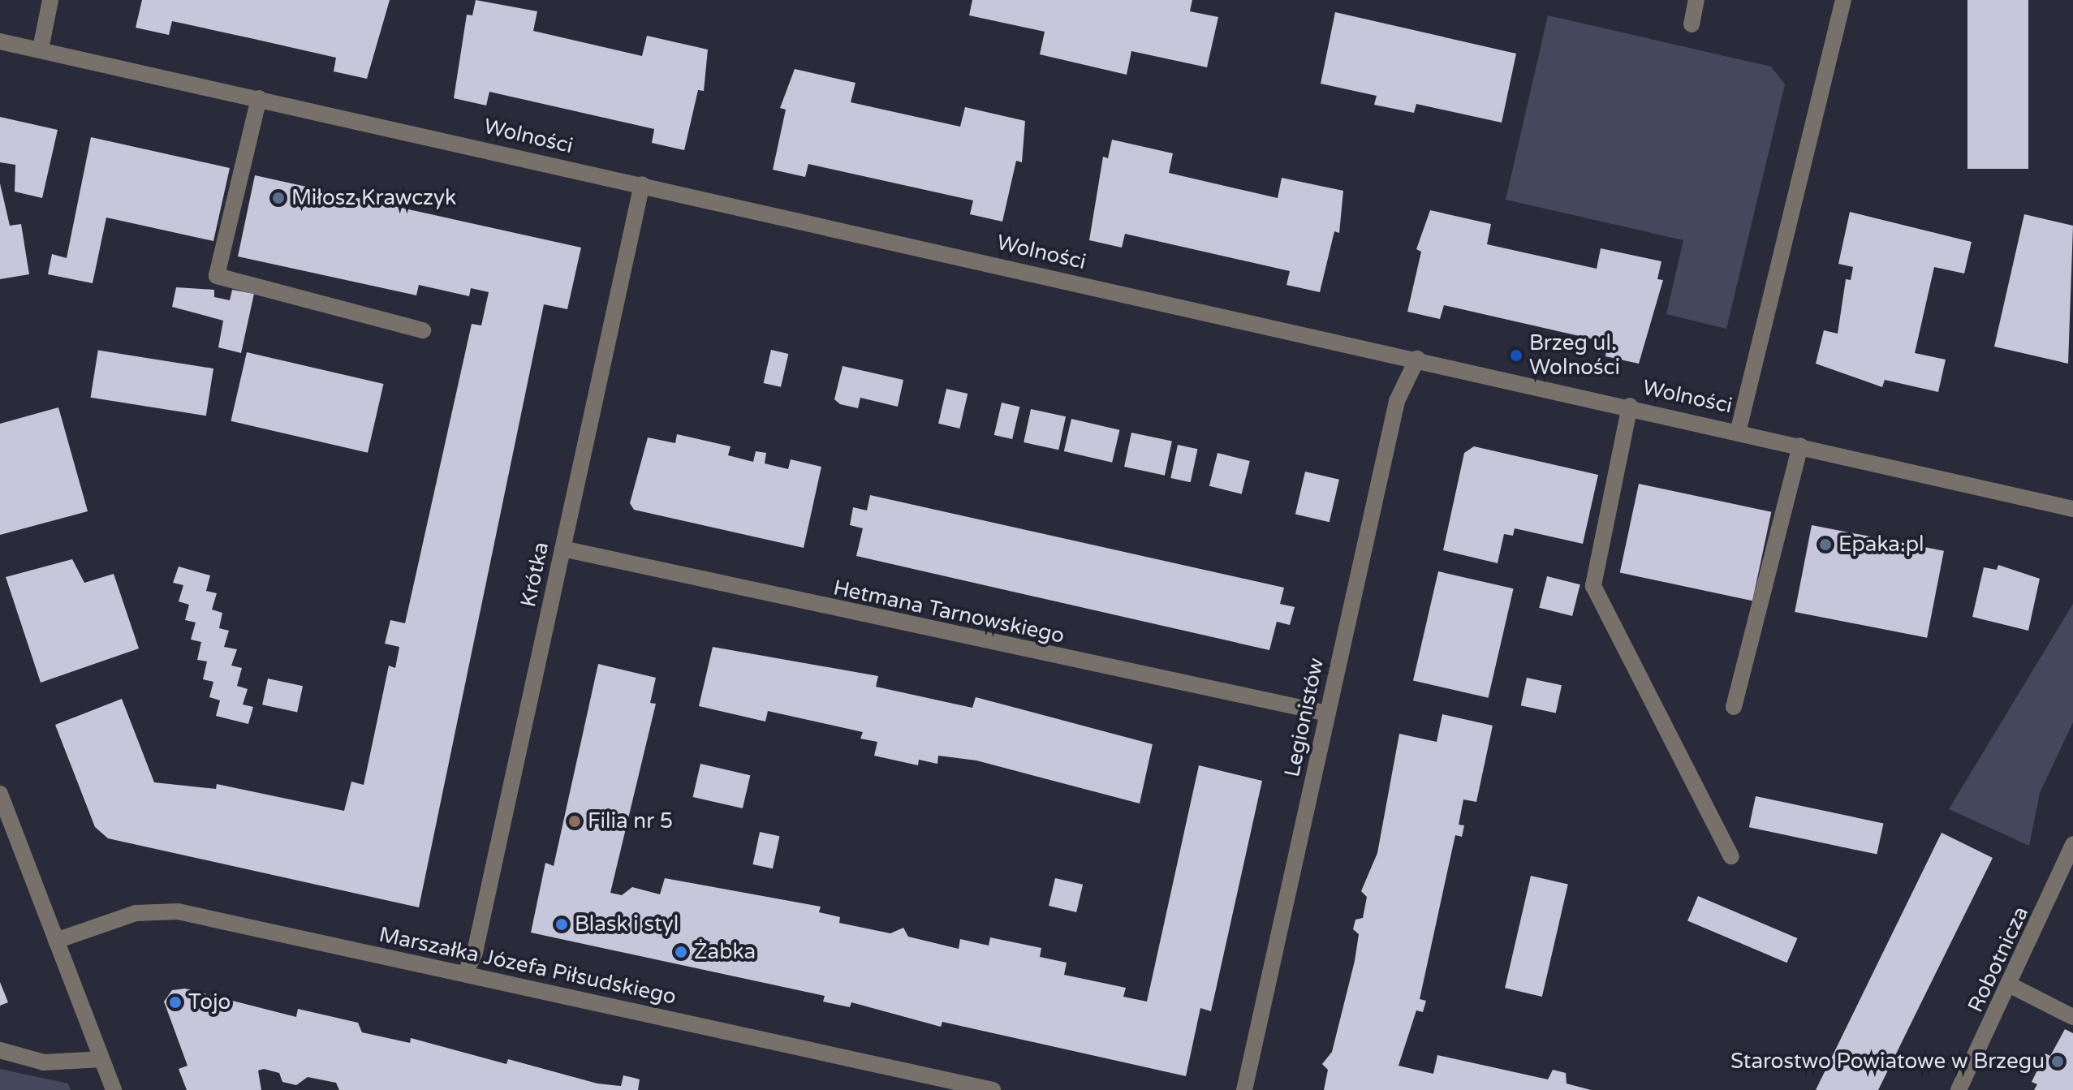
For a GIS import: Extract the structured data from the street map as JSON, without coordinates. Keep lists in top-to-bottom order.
{
  "streets": {
    "street": [
      "Wolności",
      "Krótka",
      "Hetmana Tarnowskiego",
      "Legionistów",
      "Robotnicza",
      "Marszałka Józefa Piłsudskiego"
    ]
  },
  "crossings": [
    ["Wolności", "Krótka"],
    ["Wolności", "Legionistów"],
    ["Krótka", "Hetmana Tarnowskiego"],
    ["Krótka", "Marszałka Józefa Piłsudskiego"],
    ["Hetmana Tarnowskiego", "Legionistów"]
  ],
  "places": [
    "Miłosz Krawczyk",
    "Brzeg ul. Wolności",
    "Epaka.pl",
    "Filia nr 5",
    "Blask i styl",
    "Żabka",
    "Tojo",
    "Starostwo Powiatowe w Brzegu"
  ]
}
